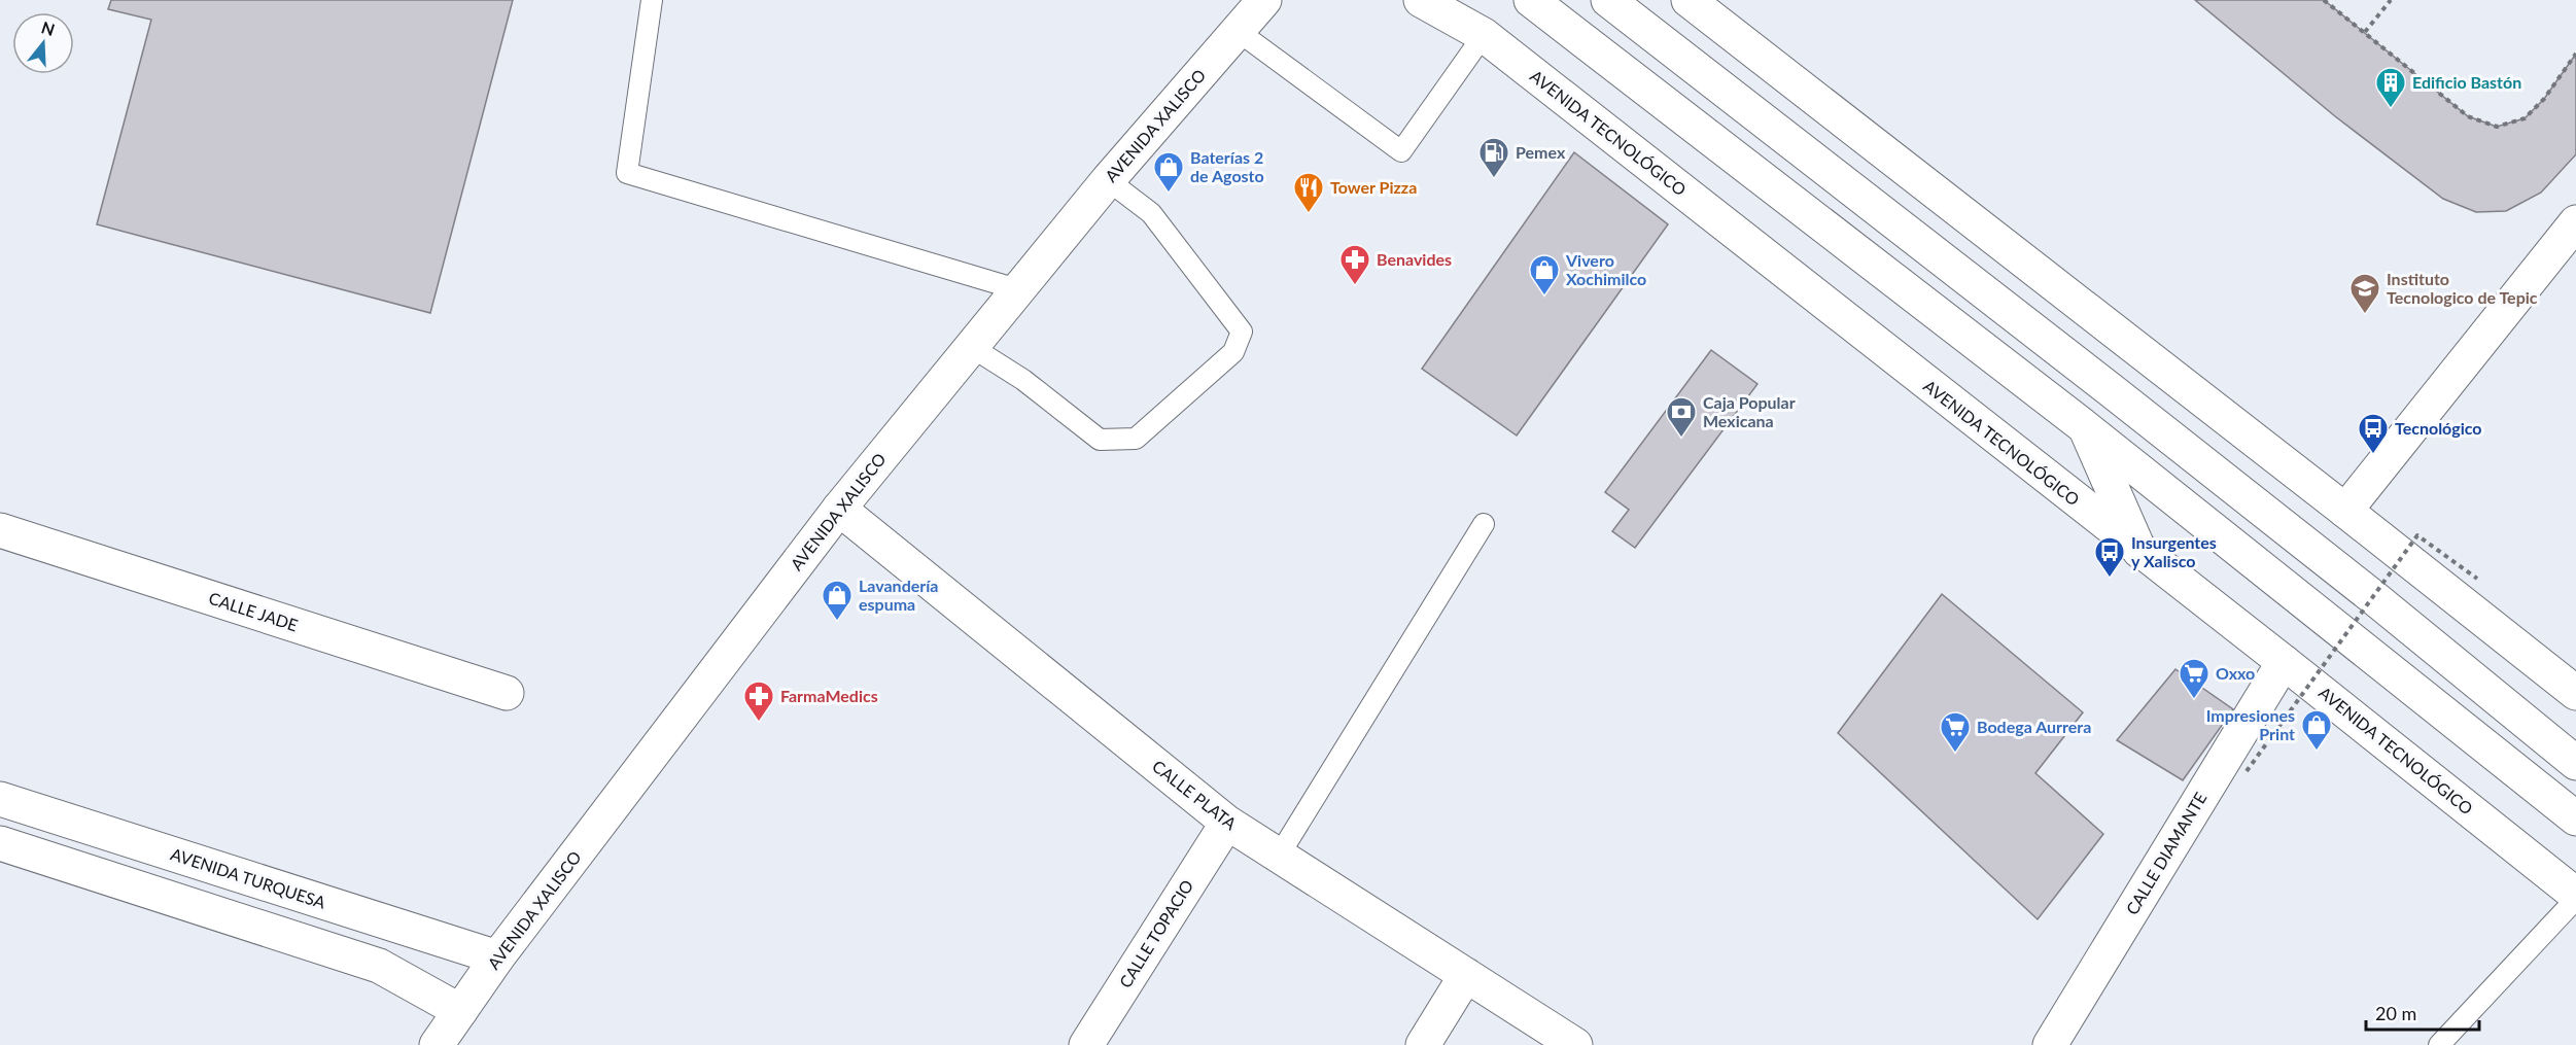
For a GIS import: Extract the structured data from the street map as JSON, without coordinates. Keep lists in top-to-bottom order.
{
  "streets": {
    "main road": [
      "AVENIDA XALISCO",
      "AVENIDA TECNOLÓGICO",
      "CALLE JADE",
      "CALLE PLATA",
      "CALLE DIAMANTE",
      "AVENIDA TURQUESA",
      "CALLE TOPACIO"
    ]
  },
  "crossings": [
    ["AVENIDA XALISCO", "CALLE PLATA"],
    ["AVENIDA XALISCO", "AVENIDA TURQUESA"],
    ["AVENIDA TECNOLÓGICO", "CALLE DIAMANTE"],
    ["CALLE PLATA", "CALLE TOPACIO"]
  ],
  "places": {
    "building": ["Edificio Bastón"],
    "fuel station": ["Pemex"],
    "shop": [
      "Baterías 2 de Agosto",
      "Vivero Xochimilco",
      "Lavandería espuma",
      "Impresiones Print"
    ],
    "restaurant": ["Tower Pizza"],
    "pharmacy": ["Benavides", "FarmaMedics"],
    "school or university": ["Instituto Tecnologico de Tepic"],
    "bank": ["Caja Popular Mexicana"],
    "bus stop": ["Tecnológico", "Insurgentes y Xalisco"],
    "supermarket": ["Oxxo", "Bodega Aurrera"]
  },
  "scale_bar": "20 m",
  "north": "top"
}
